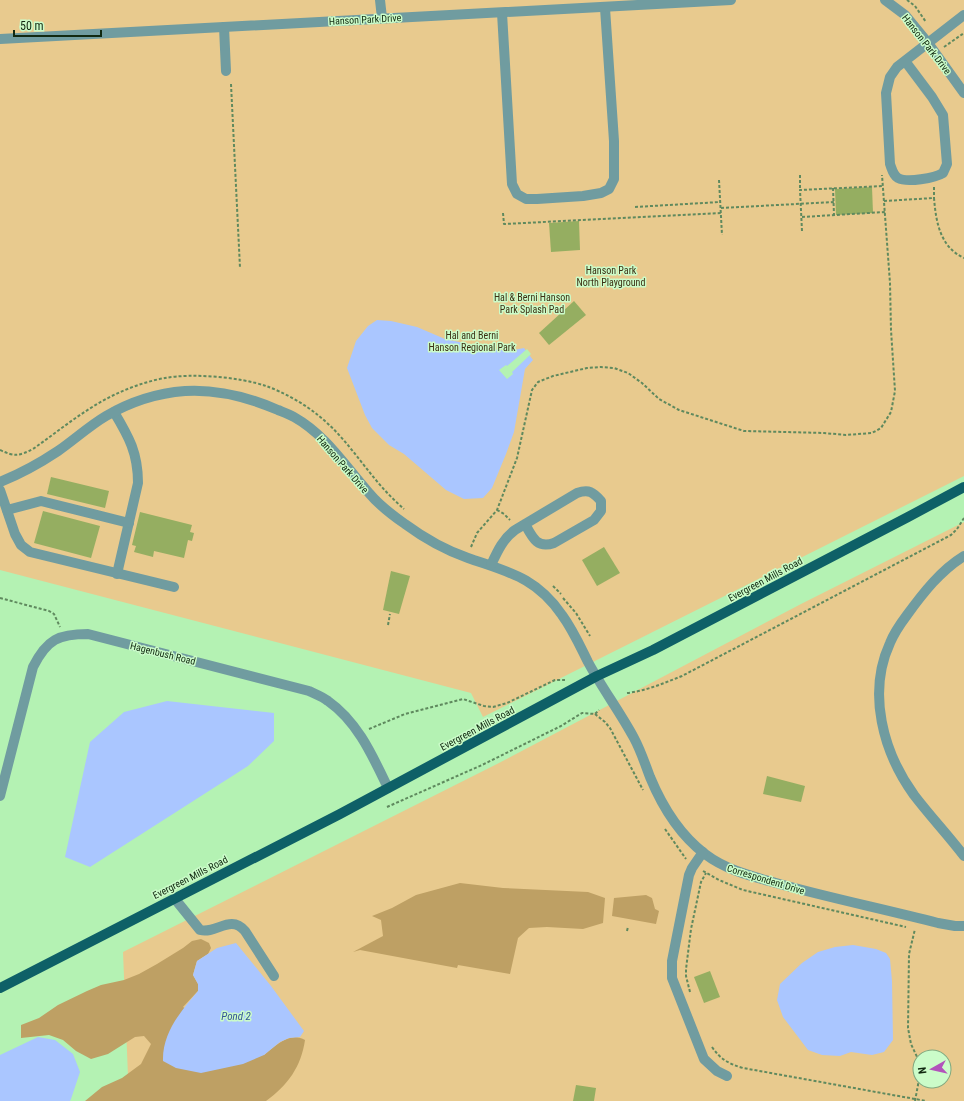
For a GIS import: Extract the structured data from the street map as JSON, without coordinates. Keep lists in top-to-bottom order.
{
  "streets": {
    "main road": ["Evergreen Mills Road"],
    "street": ["Hanson Park Drive", "Hagenbush Road", "Correspondent Drive"]
  },
  "crossings": [
    ["Hanson Park Drive", "Evergreen Mills Road"],
    ["Hanson Park Drive", "Correspondent Drive"],
    ["Evergreen Mills Road", "Hagenbush Road"],
    ["Evergreen Mills Road", "Correspondent Drive"]
  ],
  "water": ["Pond 2"],
  "parks": ["Hanson Park North Playground", "Hal & Berni Hanson Park Splash Pad", "Hal and Berni Hanson Regional Park"],
  "scale_bar": "50 m",
  "north": "left"
}
